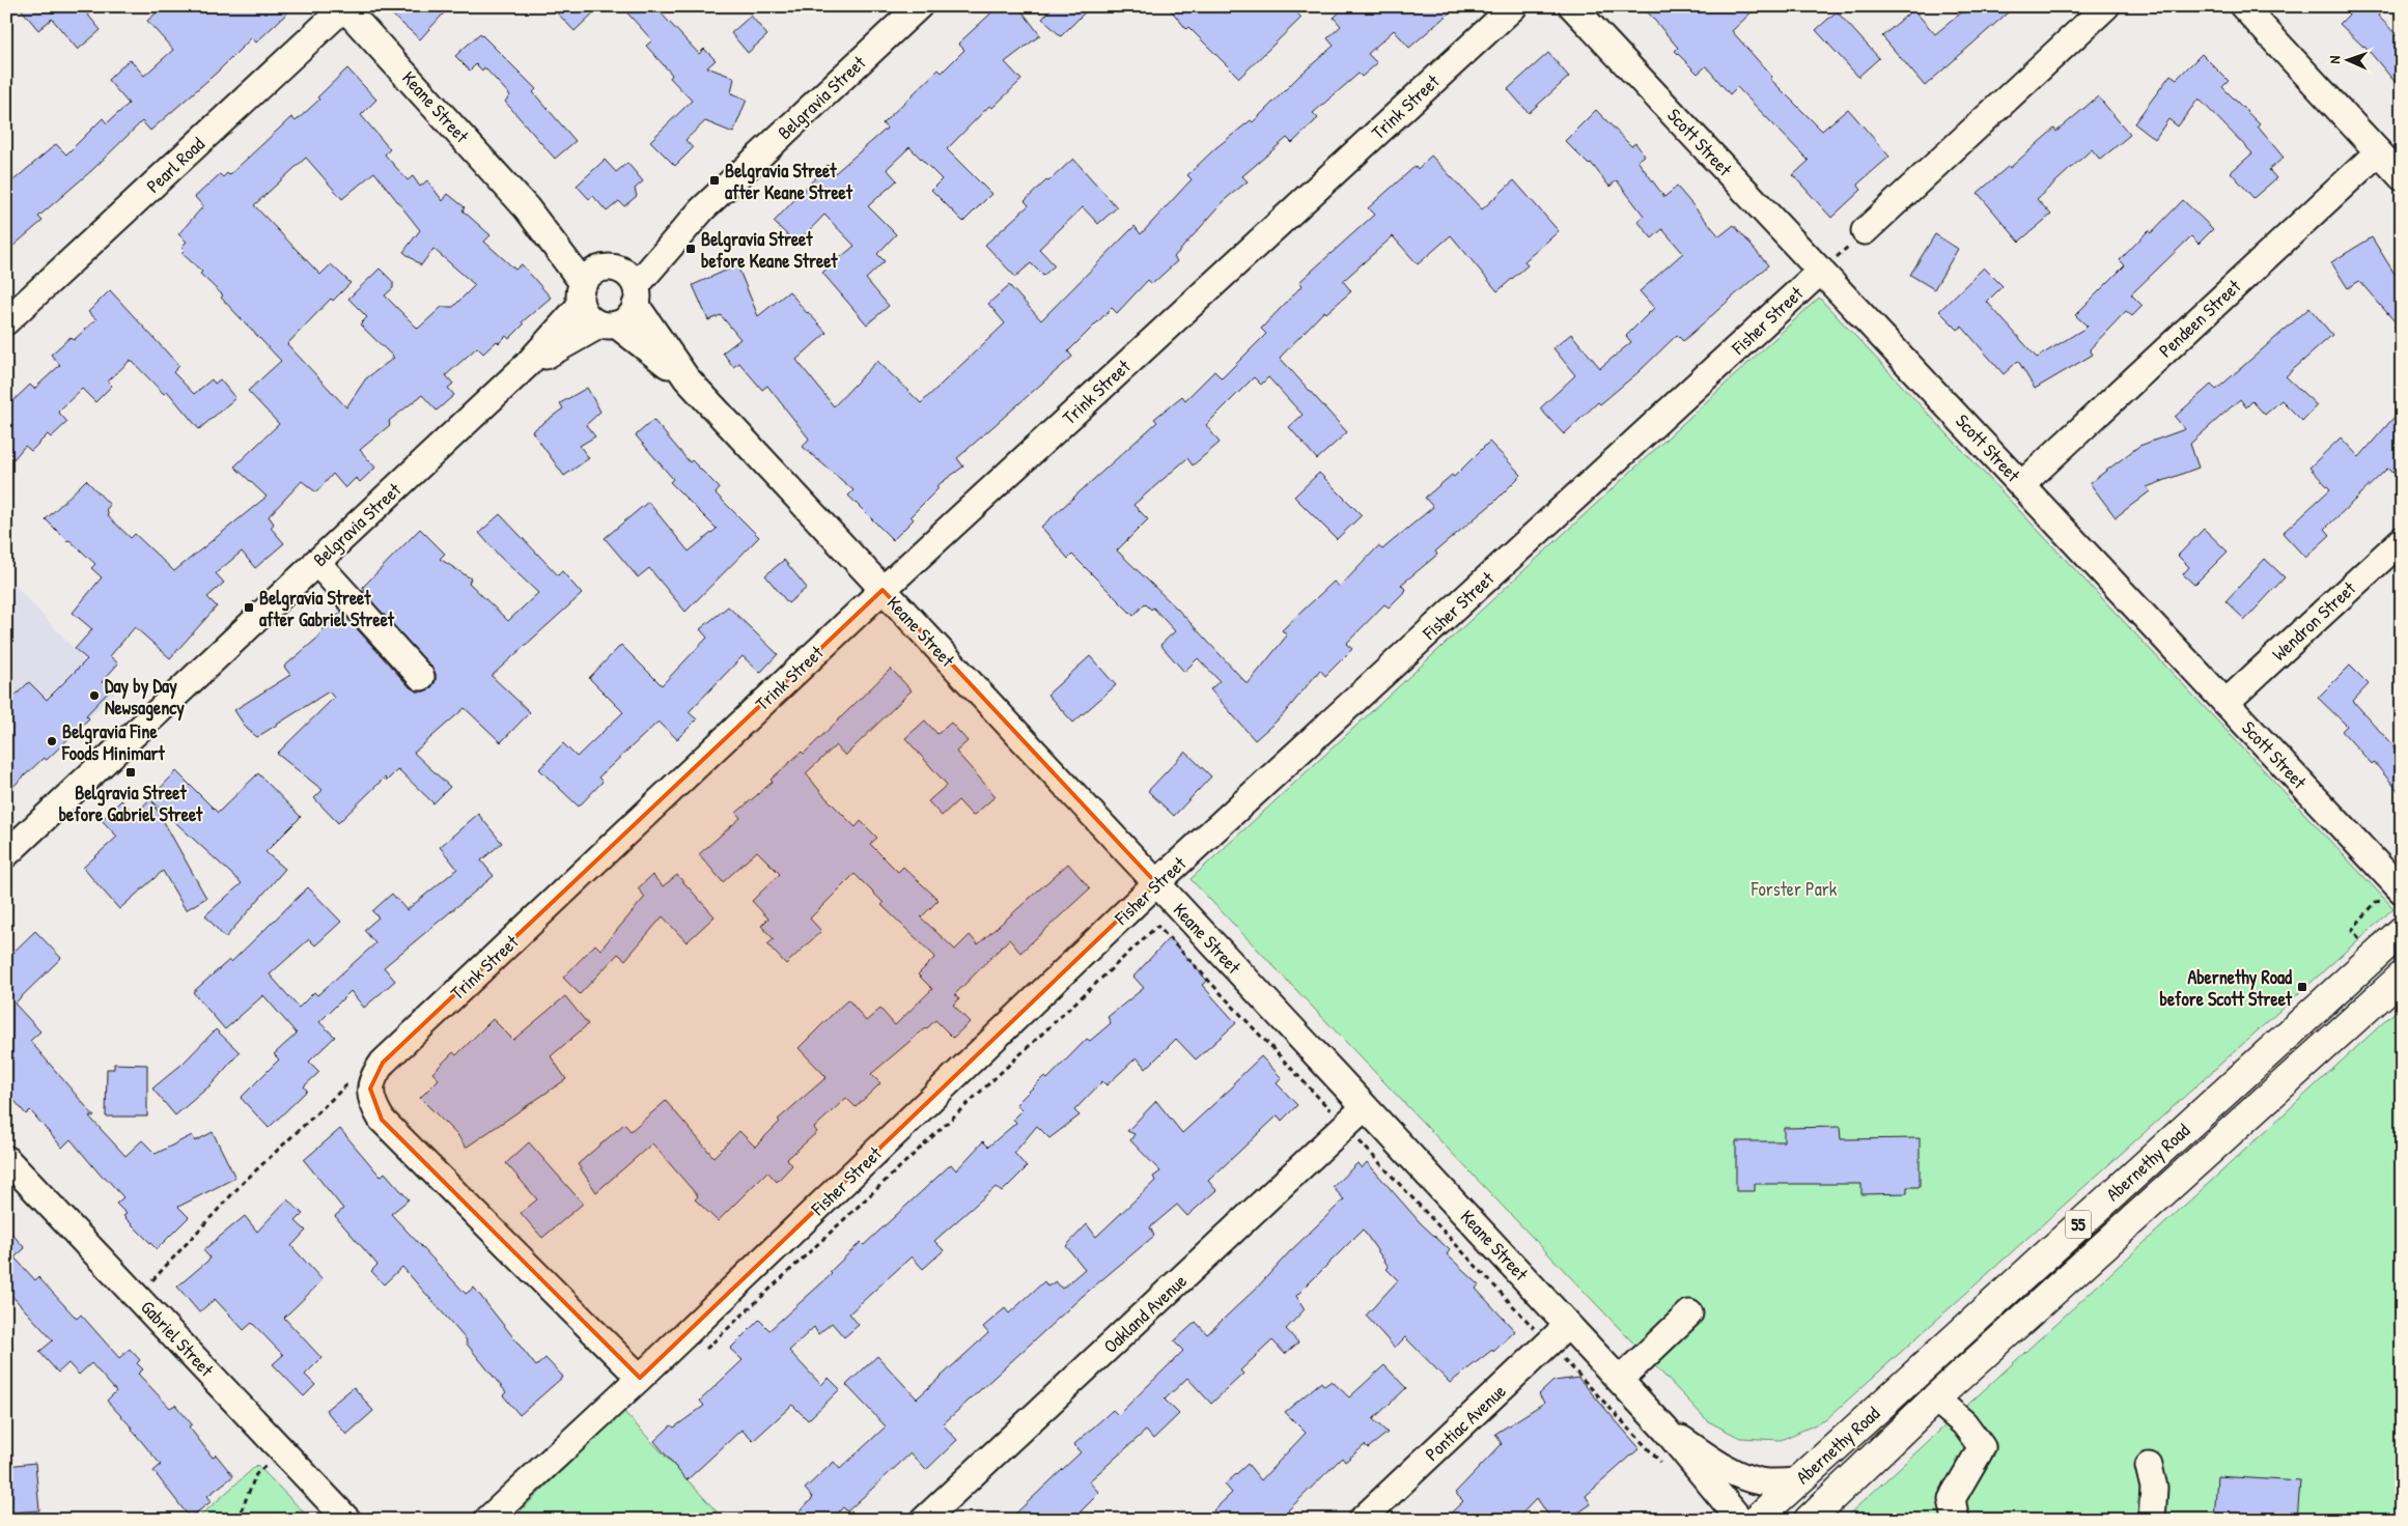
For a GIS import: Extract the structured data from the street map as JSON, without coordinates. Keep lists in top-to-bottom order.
{
  "streets": {
    "main road": ["Abernethy Road", "55"],
    "street": [
      "Belgravia Street",
      "Keane Street",
      "Trink Street",
      "Scott Street",
      "Pearl Road",
      "Pendeen Street",
      "Fisher Street",
      "Wendron Street",
      "Oakland Avenue",
      "Gabriel Street",
      "Pontiac Avenue"
    ]
  },
  "crossings": [
    ["Belgravia Street", "Keane Street"],
    ["Keane Street", "Trink Street"],
    ["Keane Street", "Pearl Road"],
    ["Keane Street", "Fisher Street"],
    ["Keane Street", "Abernethy Road"],
    ["Keane Street", "Oakland Avenue"],
    ["Keane Street", "Pontiac Avenue"],
    ["Scott Street", "Pendeen Street"],
    ["Scott Street", "Fisher Street"],
    ["Scott Street", "Wendron Street"]
  ],
  "parks": ["Forster Park"],
  "places": {
    "transit": [
      "Belgravia Street after Keane Street",
      "Belgravia Street before Keane Street",
      "Belgravia Street after Gabriel Street",
      "Belgravia Street before Gabriel Street",
      "Abernethy Road before Scott Street"
    ],
    "other": ["Day by Day Newsagency", "Belgravia Fine Foods Minimart"]
  },
  "north": "left"
}
